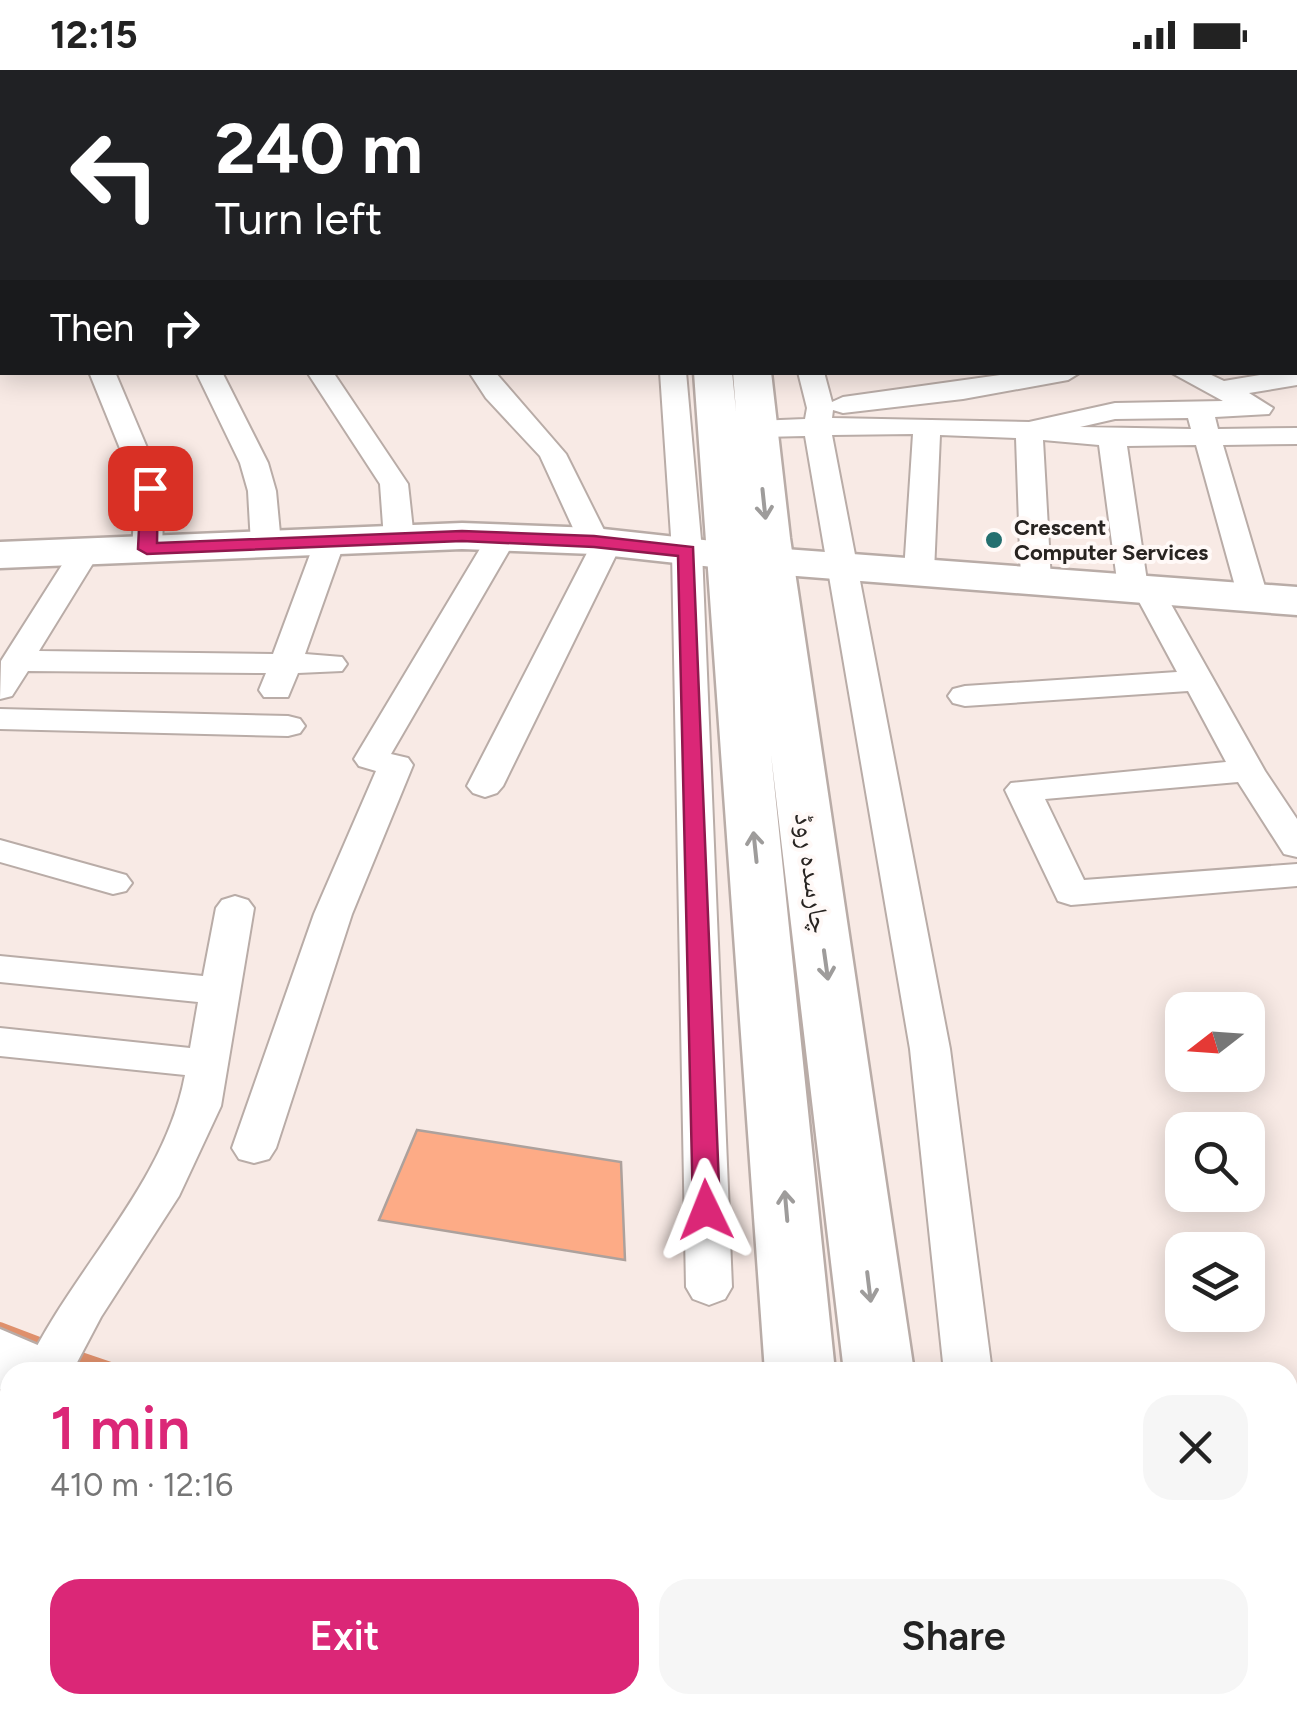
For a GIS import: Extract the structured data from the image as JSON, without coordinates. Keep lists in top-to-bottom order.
{
  "streets": {
    "main road": ["چارسدہ روڈ"]
  },
  "places": ["Crescent Computer Services"],
  "north": "left",
  "page": {
    "status": "12:15",
    "turn": ["240 m", "Turn left"],
    "then": "Then",
    "heading": ["1 min", "410 m · 12:16"],
    "buttons": ["Exit", "Share"]
  }
}
